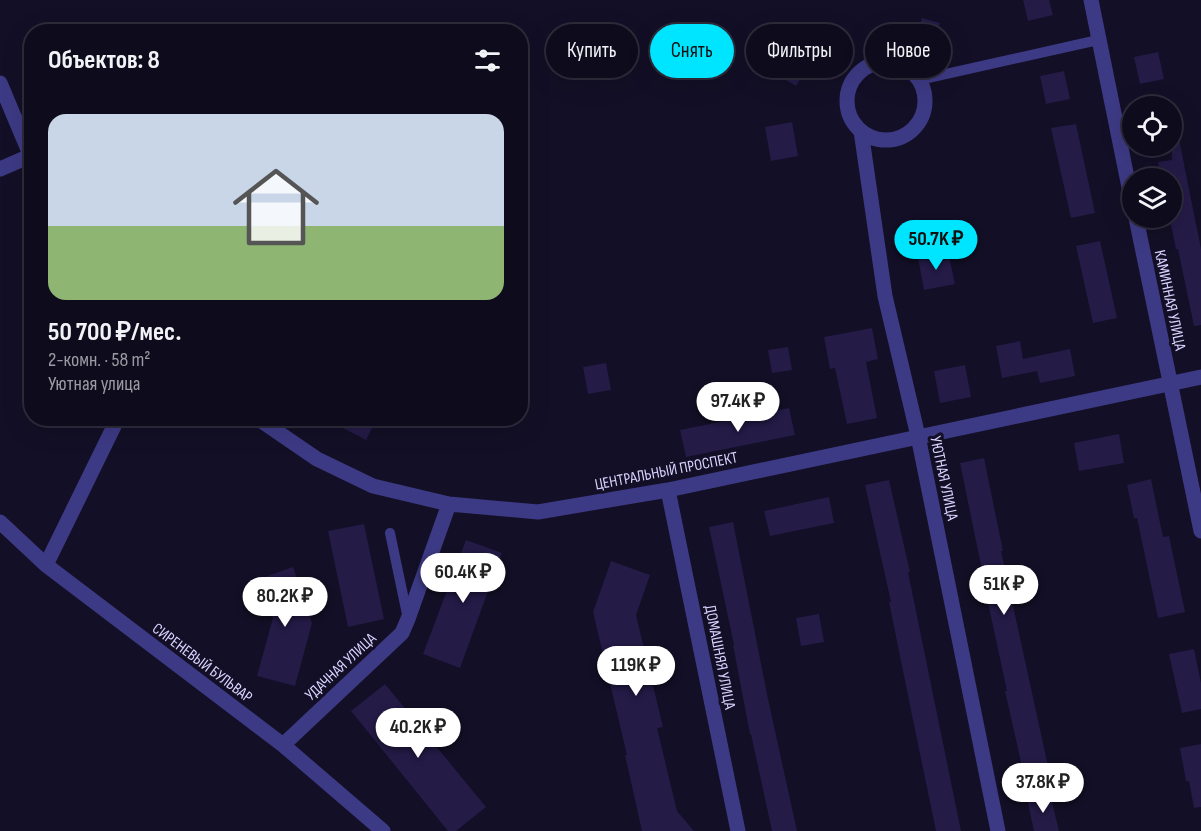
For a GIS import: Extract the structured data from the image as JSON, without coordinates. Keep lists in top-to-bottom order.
{
  "streets": {
    "street": [
      "КАМИННАЯ УЛИЦА",
      "ЦЕНТРАЛЬНЫЙ ПРОСПЕКТ",
      "УЮТНАЯ УЛИЦА",
      "ДОМАШНЯЯ УЛИЦА",
      "СИРЕНЕВЫЙ БУЛЬВАР",
      "УДАЧНАЯ УЛИЦА"
    ]
  },
  "crossings": [
    ["КАМИННАЯ УЛИЦА", "ЦЕНТРАЛЬНЫЙ ПРОСПЕКТ"],
    ["ЦЕНТРАЛЬНЫЙ ПРОСПЕКТ", "УЮТНАЯ УЛИЦА"],
    ["ЦЕНТРАЛЬНЫЙ ПРОСПЕКТ", "ДОМАШНЯЯ УЛИЦА"],
    ["ЦЕНТРАЛЬНЫЙ ПРОСПЕКТ", "УДАЧНАЯ УЛИЦА"],
    ["СИРЕНЕВЫЙ БУЛЬВАР", "УДАЧНАЯ УЛИЦА"]
  ],
  "page": {
    "chip": [
      "Купить",
      "Снять",
      "Фильтры",
      "Новое"
    ],
    "heading": "Объектов: 8",
    "list": [
      {
        "name": "50 700 ₽/мес.",
        "note": "2-комн. · 58 m² · Уютная улица"
      }
    ],
    "price": [
      "50.7K ₽",
      "97.4K ₽",
      "60.4K ₽",
      "51K ₽",
      "80.2K ₽",
      "119K ₽",
      "40.2K ₽",
      "37.8K ₽"
    ]
  }
}
